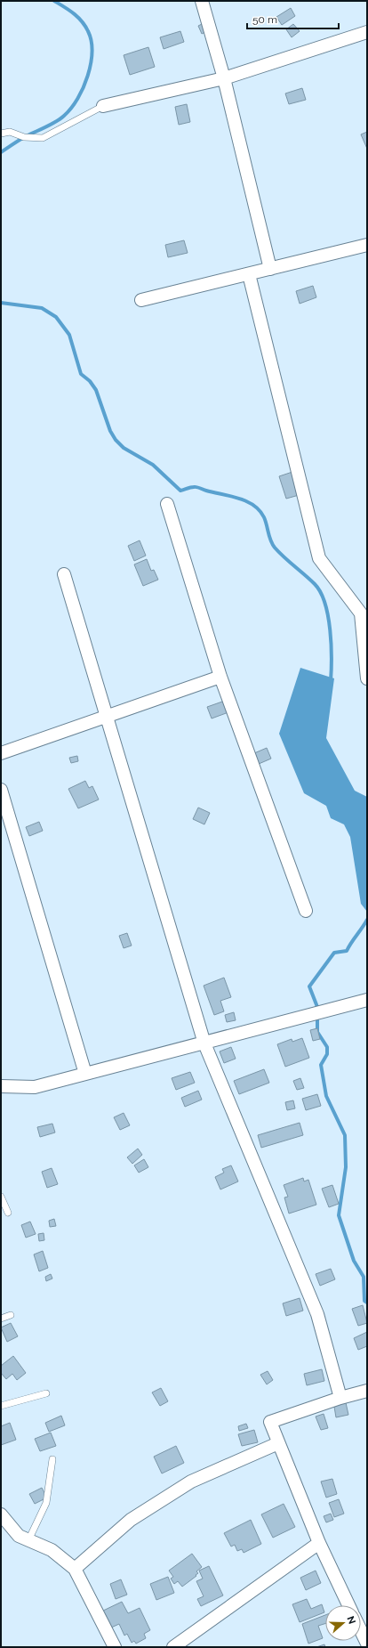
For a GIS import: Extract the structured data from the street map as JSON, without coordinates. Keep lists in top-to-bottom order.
{
  "scale_bar": "50 m",
  "north": "right"
}
